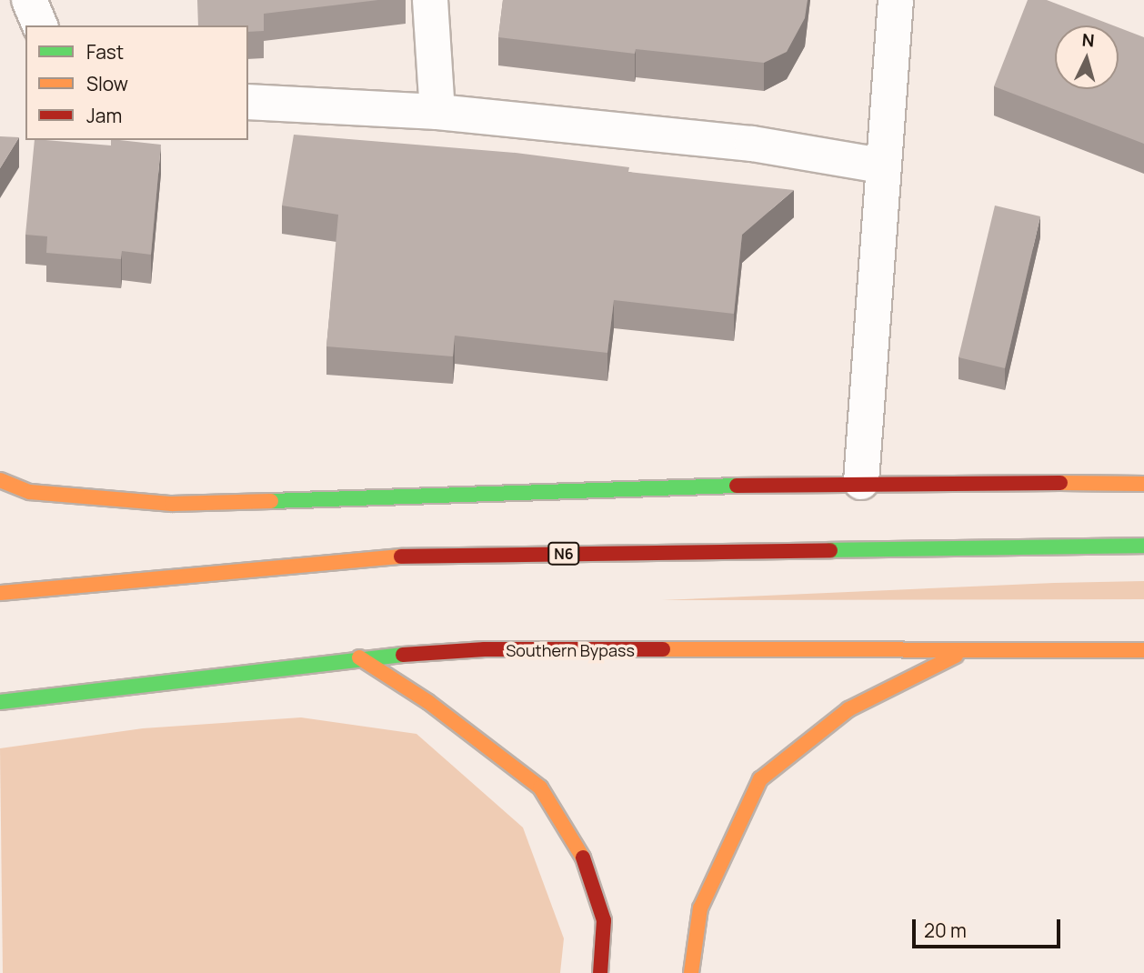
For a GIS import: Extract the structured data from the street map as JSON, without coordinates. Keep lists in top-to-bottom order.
{
  "streets": {
    "highway": ["N6", "Southern Bypass"]
  },
  "legend": ["Fast", "Slow", "Jam"],
  "scale_bar": "20 m",
  "north": "top"
}
